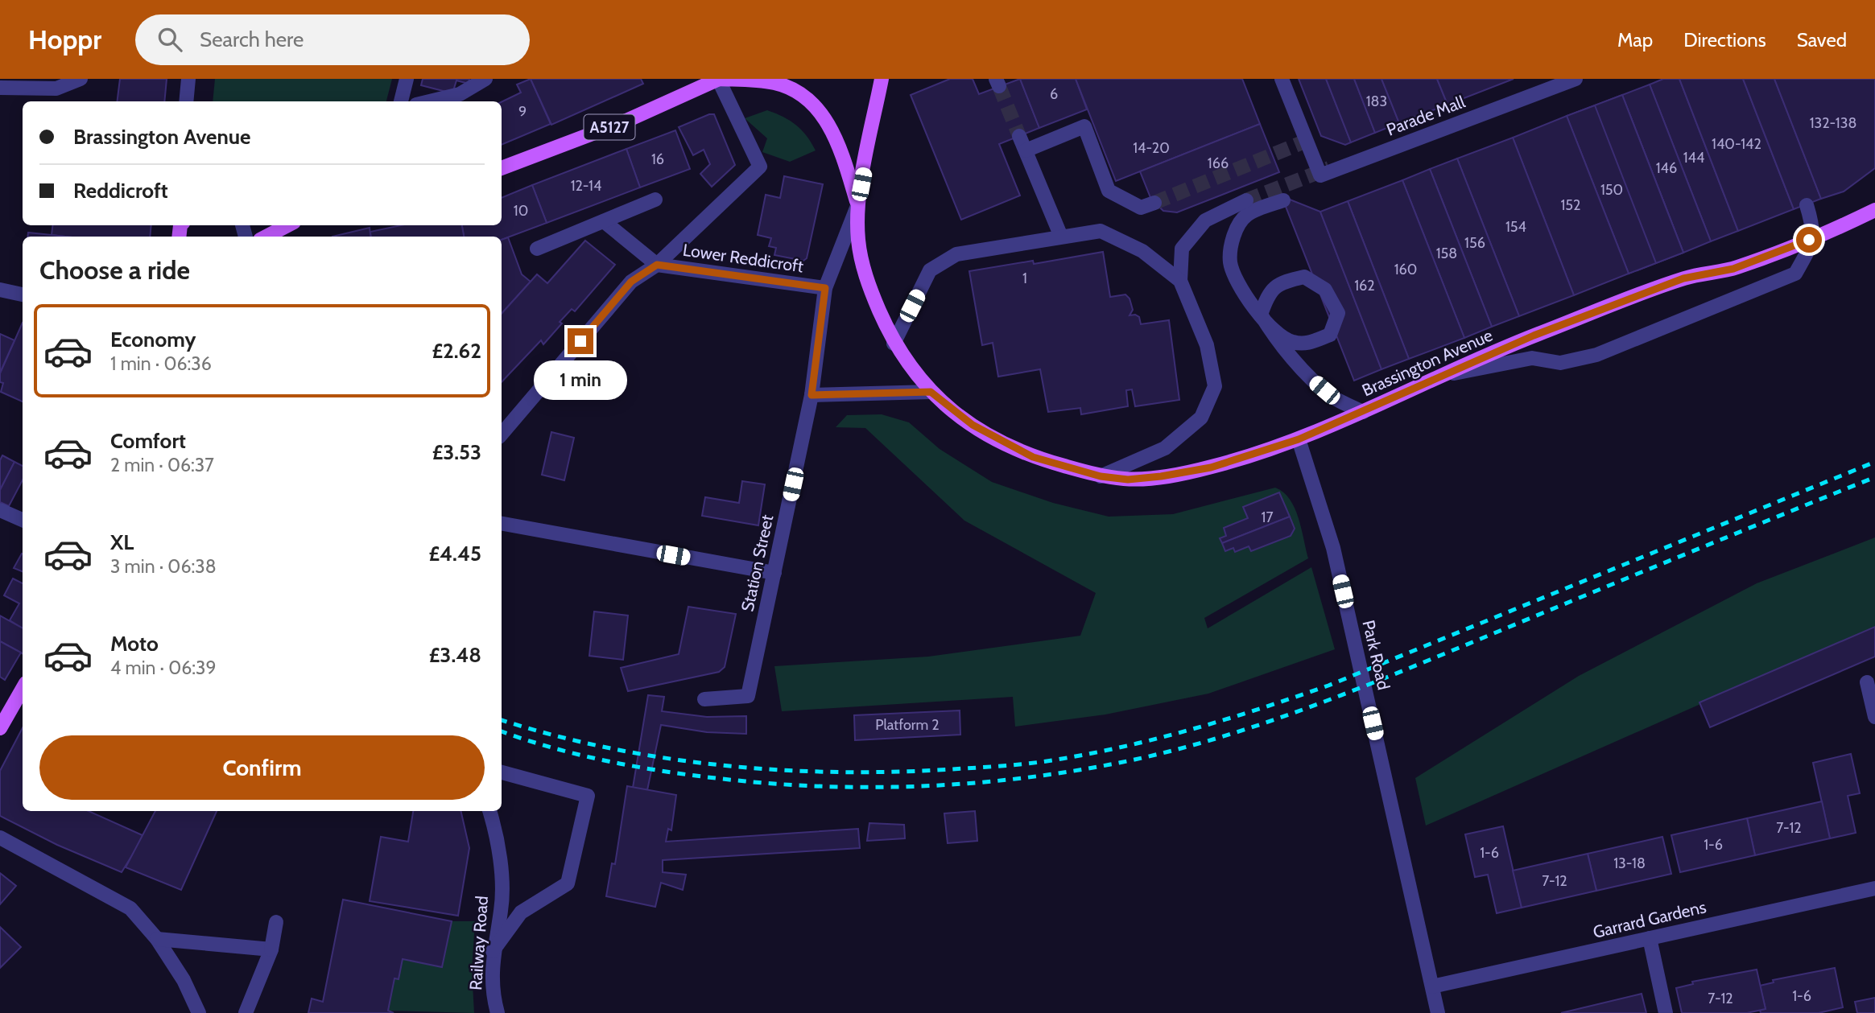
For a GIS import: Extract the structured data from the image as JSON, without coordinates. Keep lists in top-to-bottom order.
{
  "streets": {
    "main road": ["A5127", "Brassington Avenue"],
    "street": [
      "Parade Mall",
      "Lower Reddicroft",
      "Station Street",
      "Park Road",
      "Garrard Gardens",
      "Railway Road"
    ]
  },
  "crossings": [
    ["A5127", "Brassington Avenue"],
    ["A5127", "Station Street"],
    ["Lower Reddicroft", "Station Street"],
    ["Brassington Avenue", "Station Street"],
    ["Brassington Avenue", "Park Road"],
    ["Park Road", "Garrard Gardens"]
  ],
  "house_numbers": [
    "6",
    "183",
    "9",
    "132-138",
    "140-142",
    "14-20",
    "144",
    "16",
    "166",
    "146",
    "12-14",
    "150",
    "152",
    "10",
    "154",
    "156",
    "158",
    "160",
    "1",
    "162",
    "17",
    "Platform 2",
    "7-12",
    "1-6",
    "1-6",
    "13-18",
    "7-12",
    "1-6",
    "7-12"
  ],
  "page": {
    "header": "Hoppr",
    "search": "Search here",
    "nav": ["Map", "Directions", "Saved"],
    "banner": ["Brassington Avenue", "Reddicroft"],
    "heading": "Choose a ride",
    "list": [
      {
        "name": "Economy",
        "note": "1 min · 06:36",
        "value": "£2.62"
      },
      {
        "name": "Comfort",
        "note": "2 min · 06:37",
        "value": "£3.53"
      },
      {
        "name": "XL",
        "note": "3 min · 06:38",
        "value": "£4.45"
      },
      {
        "name": "Moto",
        "note": "4 min · 06:39",
        "value": "£3.48"
      }
    ],
    "bubble": "1 min",
    "buttons": "Confirm"
  }
}
